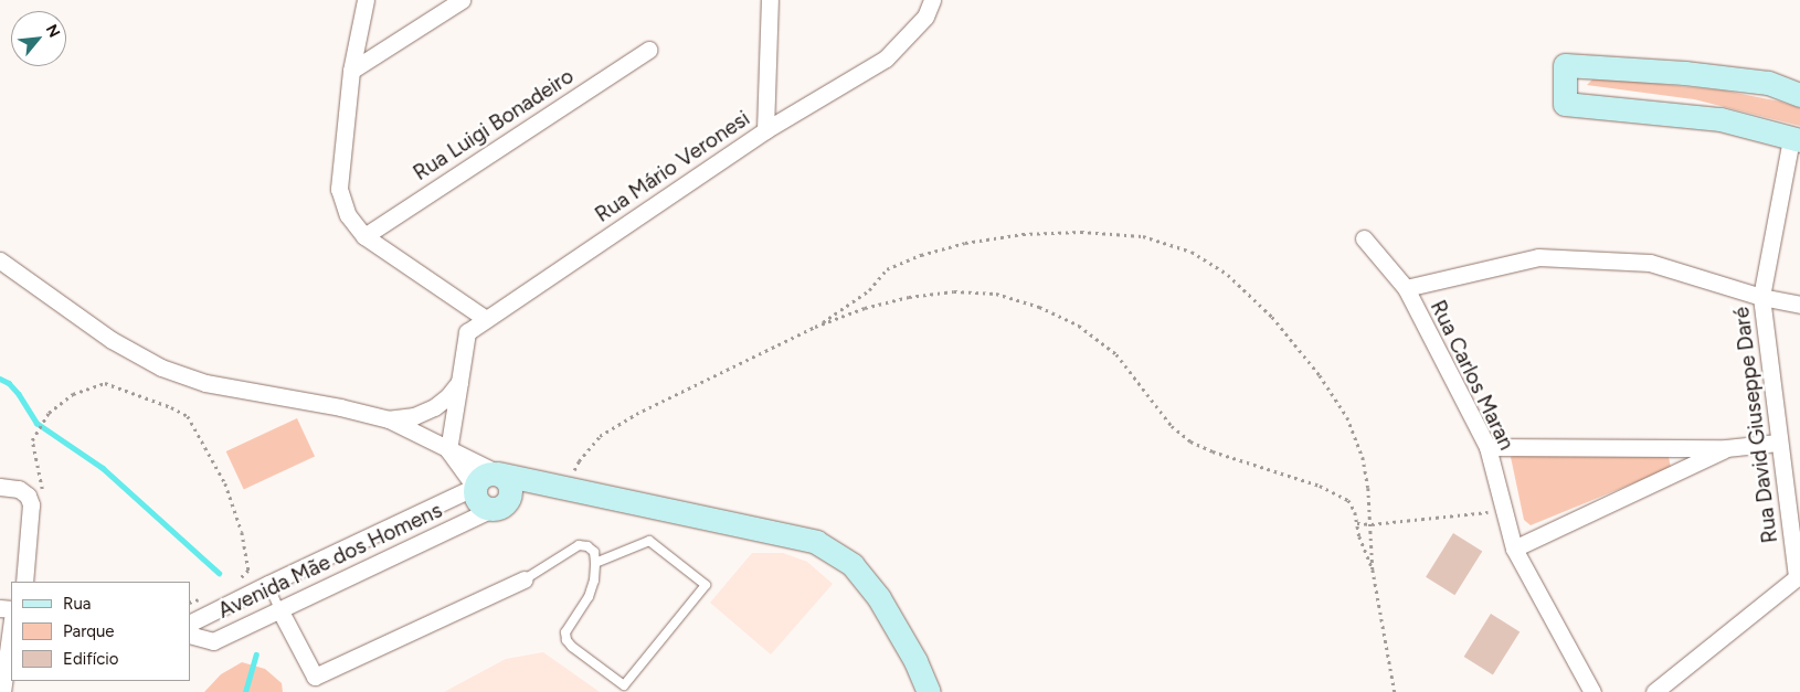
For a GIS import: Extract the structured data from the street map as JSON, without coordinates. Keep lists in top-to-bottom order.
{
  "streets": {
    "street": [
      "Rua Luigi Bonadeiro",
      "Rua Mário Veronesi",
      "Rua Carlos Maran",
      "Rua David Giuseppe Daré",
      "Avenida Mãe dos Homens"
    ]
  },
  "crossings": [
    ["Rua Carlos Maran", "Rua David Giuseppe Daré"]
  ],
  "legend": ["Rua", "Parque", "Edifício"],
  "north": "top right"
}
